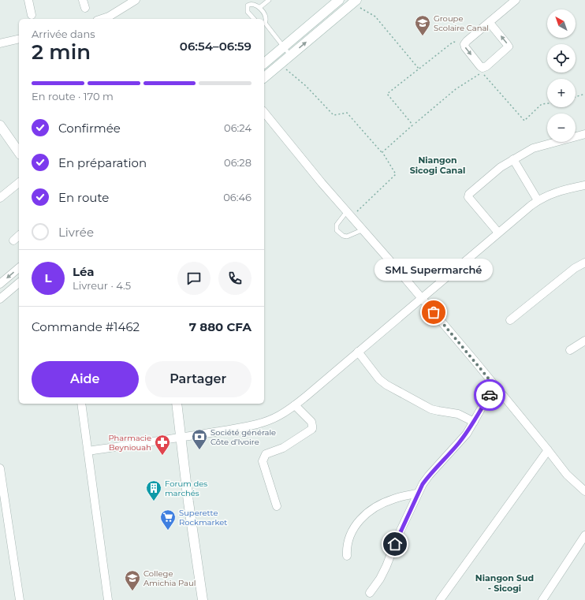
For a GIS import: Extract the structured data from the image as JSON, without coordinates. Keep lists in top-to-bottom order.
{
  "districts": ["Niangon Sicogi Canal", "Niangon Sud - Sicogi"],
  "places": {
    "school or university": ["Groupe Scolaire Canal", "College Amichia Paul"],
    "other": ["SML Supermarché"],
    "bank": ["Société générale Côte d’Ivoire"],
    "pharmacy": ["Pharmacie Beyniouah"],
    "building": ["Forum des marchés"],
    "supermarket": ["Superette Rockmarket"]
  },
  "north": "top left",
  "page": {
    "map_buttons": ["+", "−"],
    "heading": ["2 min", "Arrivée dans", "06:54–06:59"],
    "panel": [
      "Léa",
      "Livreur · 4.5",
      "Commande #1462",
      "7 880 CFA"
    ],
    "bar": "En route · 170 m",
    "list": [
      ["Confirmée", "06:24"],
      ["En préparation", "06:28"],
      ["En route", "06:46"],
      "Livrée"
    ],
    "bubble": "SML Supermarché",
    "round": "L",
    "buttons": ["Aide", "Partager"]
  }
}
